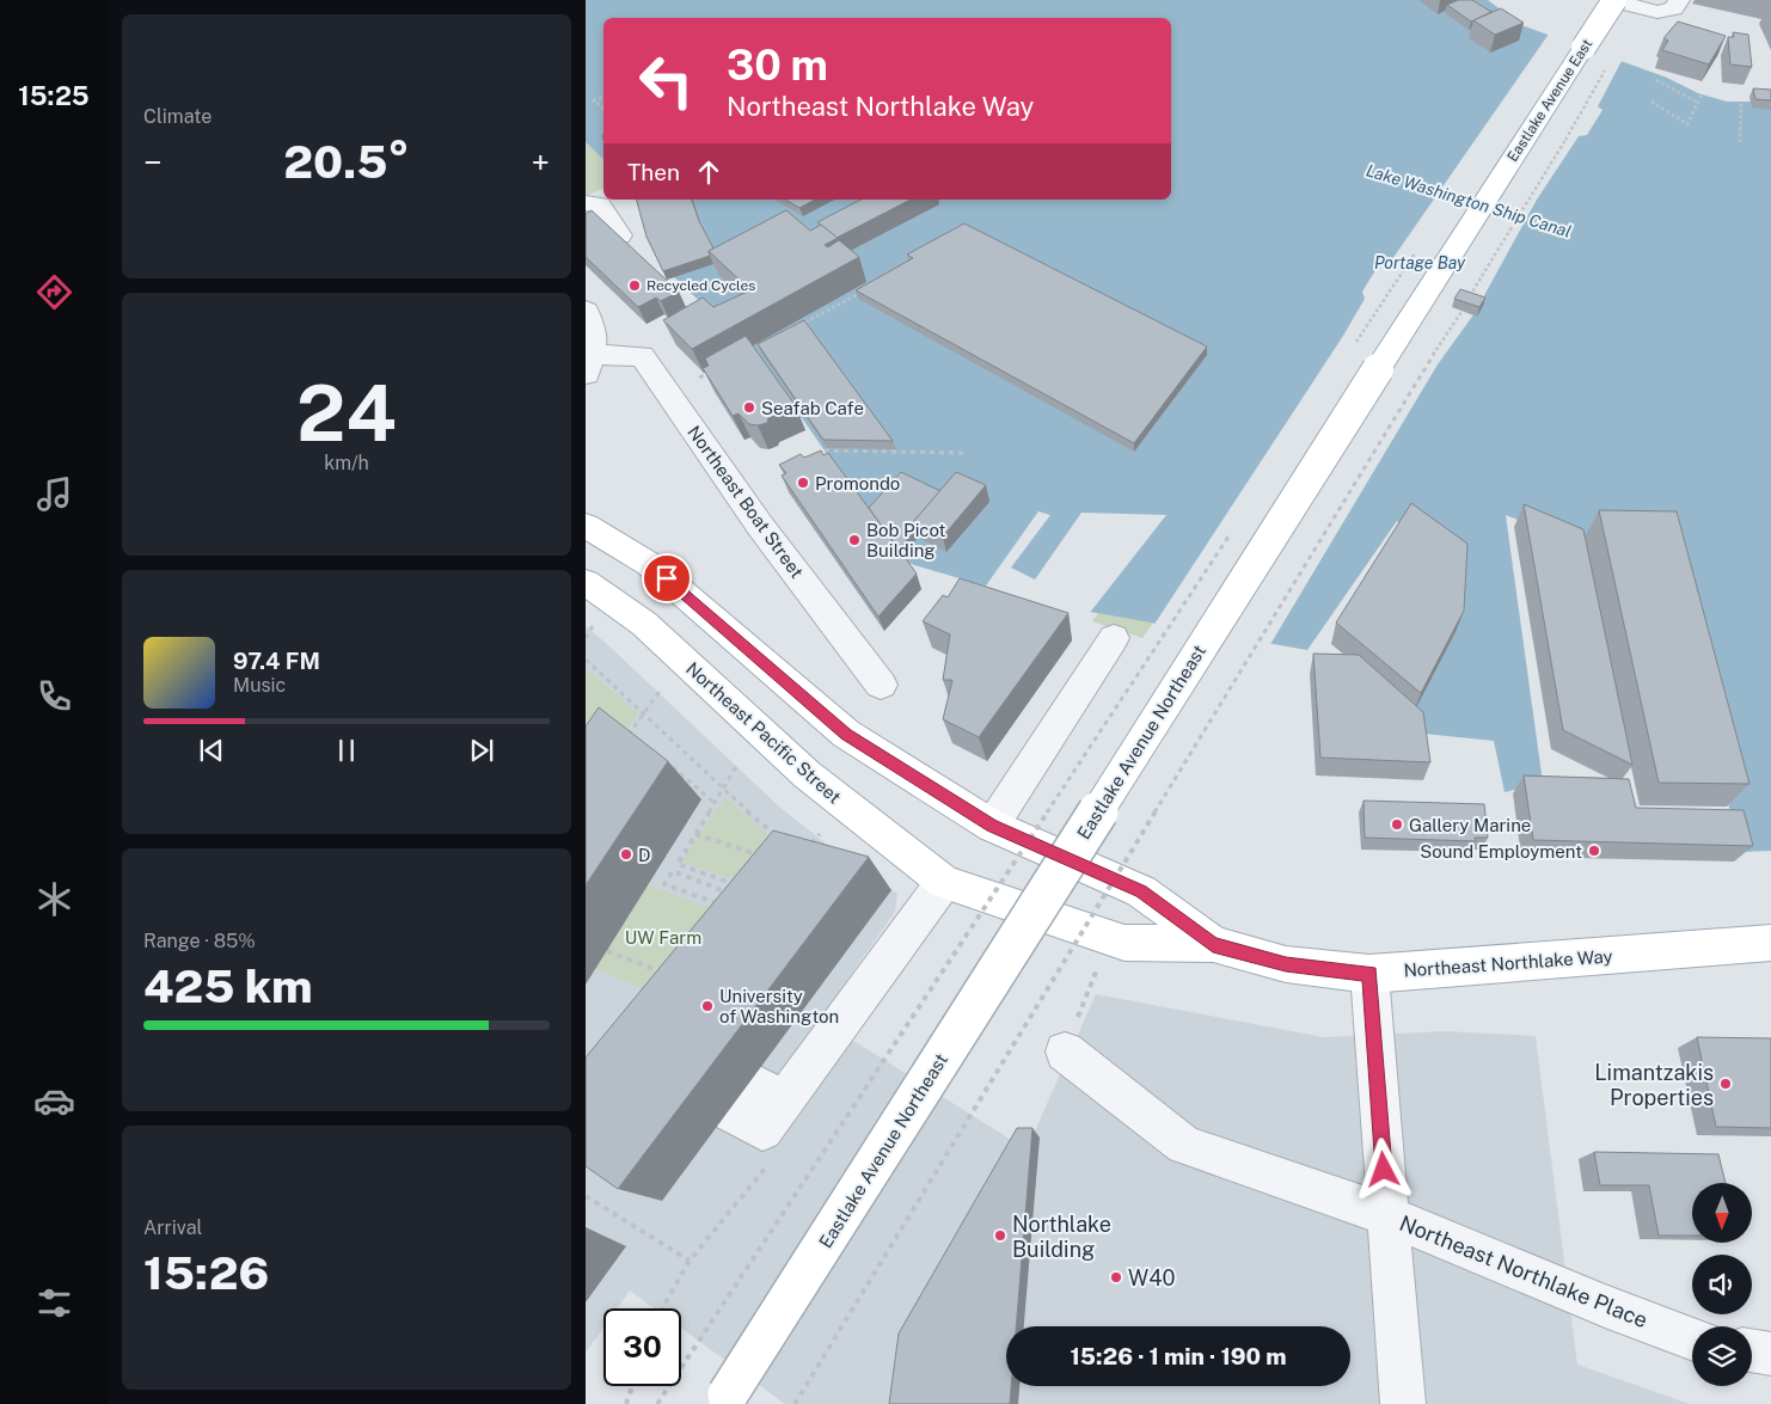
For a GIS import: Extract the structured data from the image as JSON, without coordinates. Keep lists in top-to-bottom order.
{
  "streets": {
    "main road": [
      "Eastlake Avenue East",
      "Northeast Pacific Street",
      "Eastlake Avenue Northeast",
      "Northeast Northlake Way"
    ],
    "street": ["Northeast Boat Street", "Northeast Northlake Place"]
  },
  "crossings": [
    ["Eastlake Avenue East", "Eastlake Avenue Northeast"],
    ["Northeast Pacific Street", "Northeast Northlake Way"]
  ],
  "water": ["Lake Washington Ship Canal", "Portage Bay"],
  "parks": ["UW Farm"],
  "places": [
    "Recycled Cycles",
    "Seafab Cafe",
    "Promondo",
    "Bob Picot Building",
    "Gallery Marine",
    "Sound Employment",
    "D",
    "University of Washington",
    "Limantzakis Properties",
    "Northlake Building",
    "W40"
  ],
  "north": "bottom",
  "page": {
    "tabs": "15:25",
    "tile": [
      "Climate",
      ["24", "km/h"],
      ["Range · 85%", "425 km"],
      ["Arrival", "15:26"]
    ],
    "turn": ["30 m", "Northeast Northlake Way"],
    "heat": ["−", "20.5°", "+"],
    "then": "Then",
    "song": ["97.4 FM", "Music"],
    "limit": "30",
    "trip": "15:26 · 1 min · 190 m"
  }
}
